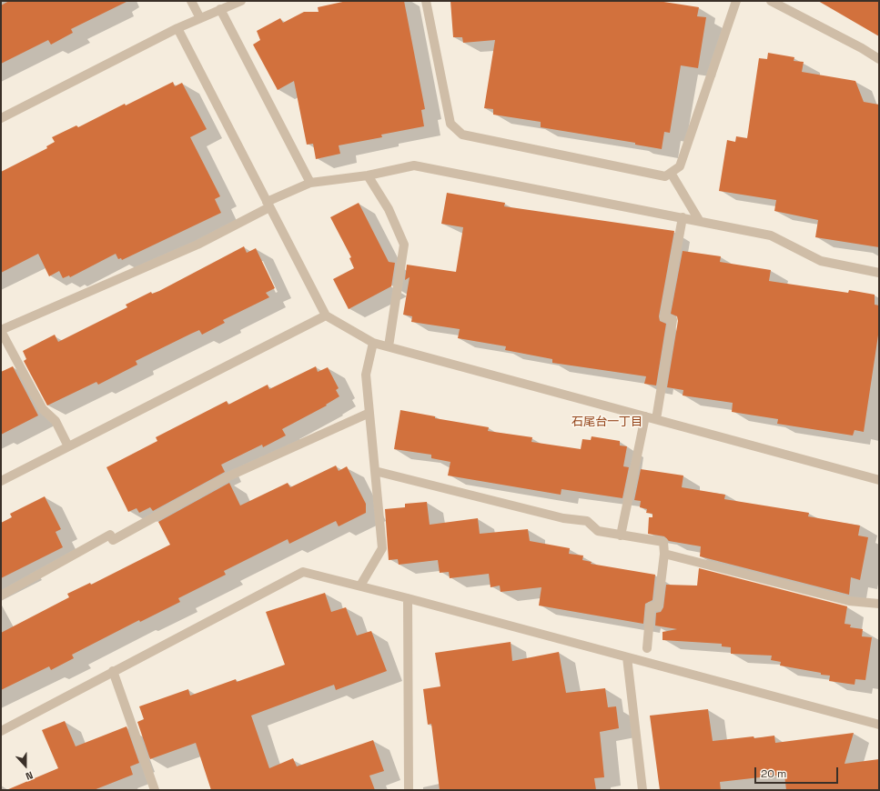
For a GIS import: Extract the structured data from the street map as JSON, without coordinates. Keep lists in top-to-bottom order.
{
  "districts": ["石尾台一丁目"],
  "scale_bar": "20 m",
  "north": "bottom"
}
